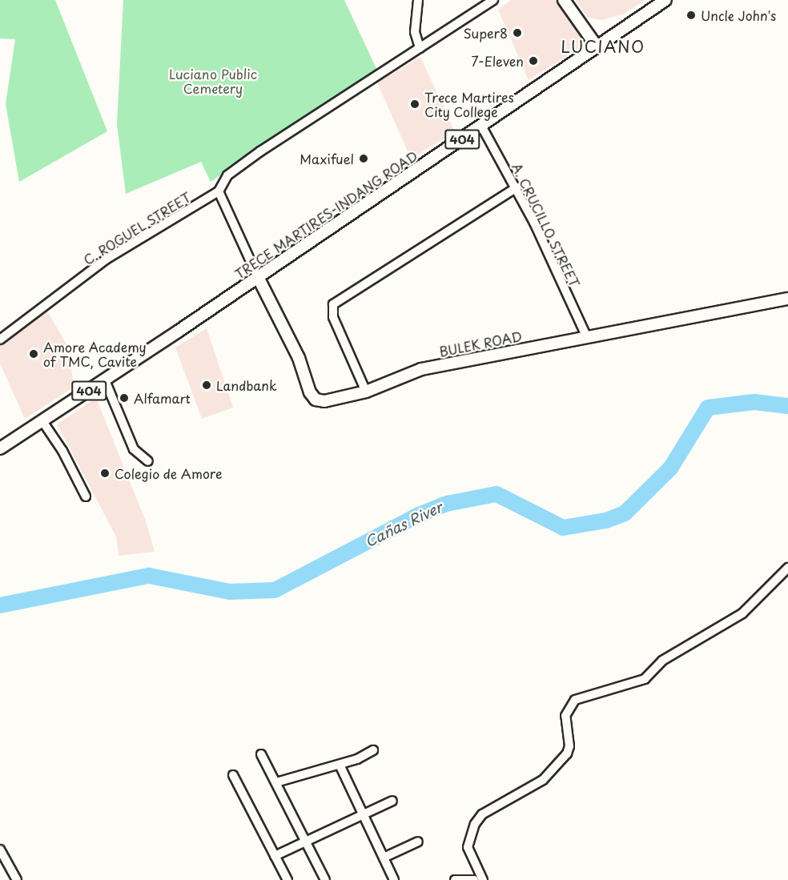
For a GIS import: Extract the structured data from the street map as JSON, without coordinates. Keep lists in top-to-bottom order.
{
  "streets": {
    "main road": ["404", "TRECE MARTIRES-INDANG ROAD", "BULEK ROAD"],
    "street": ["A. CRUCILLO STREET", "C. ROGUEL STREET"]
  },
  "crossings": [
    ["TRECE MARTIRES-INDANG ROAD", "A. CRUCILLO STREET"],
    ["TRECE MARTIRES-INDANG ROAD", "BULEK ROAD"],
    ["A. CRUCILLO STREET", "BULEK ROAD"]
  ],
  "districts": ["LUCIANO"],
  "water": ["Cañas River"],
  "parks": ["Luciano Public Cemetery"],
  "places": [
    "Uncle John's",
    "Super8",
    "7-Eleven",
    "Trece Martires City College",
    "Maxifuel",
    "Amore Academy of TMC, Cavite",
    "Landbank",
    "Alfamart",
    "Colegio de Amore"
  ]
}
